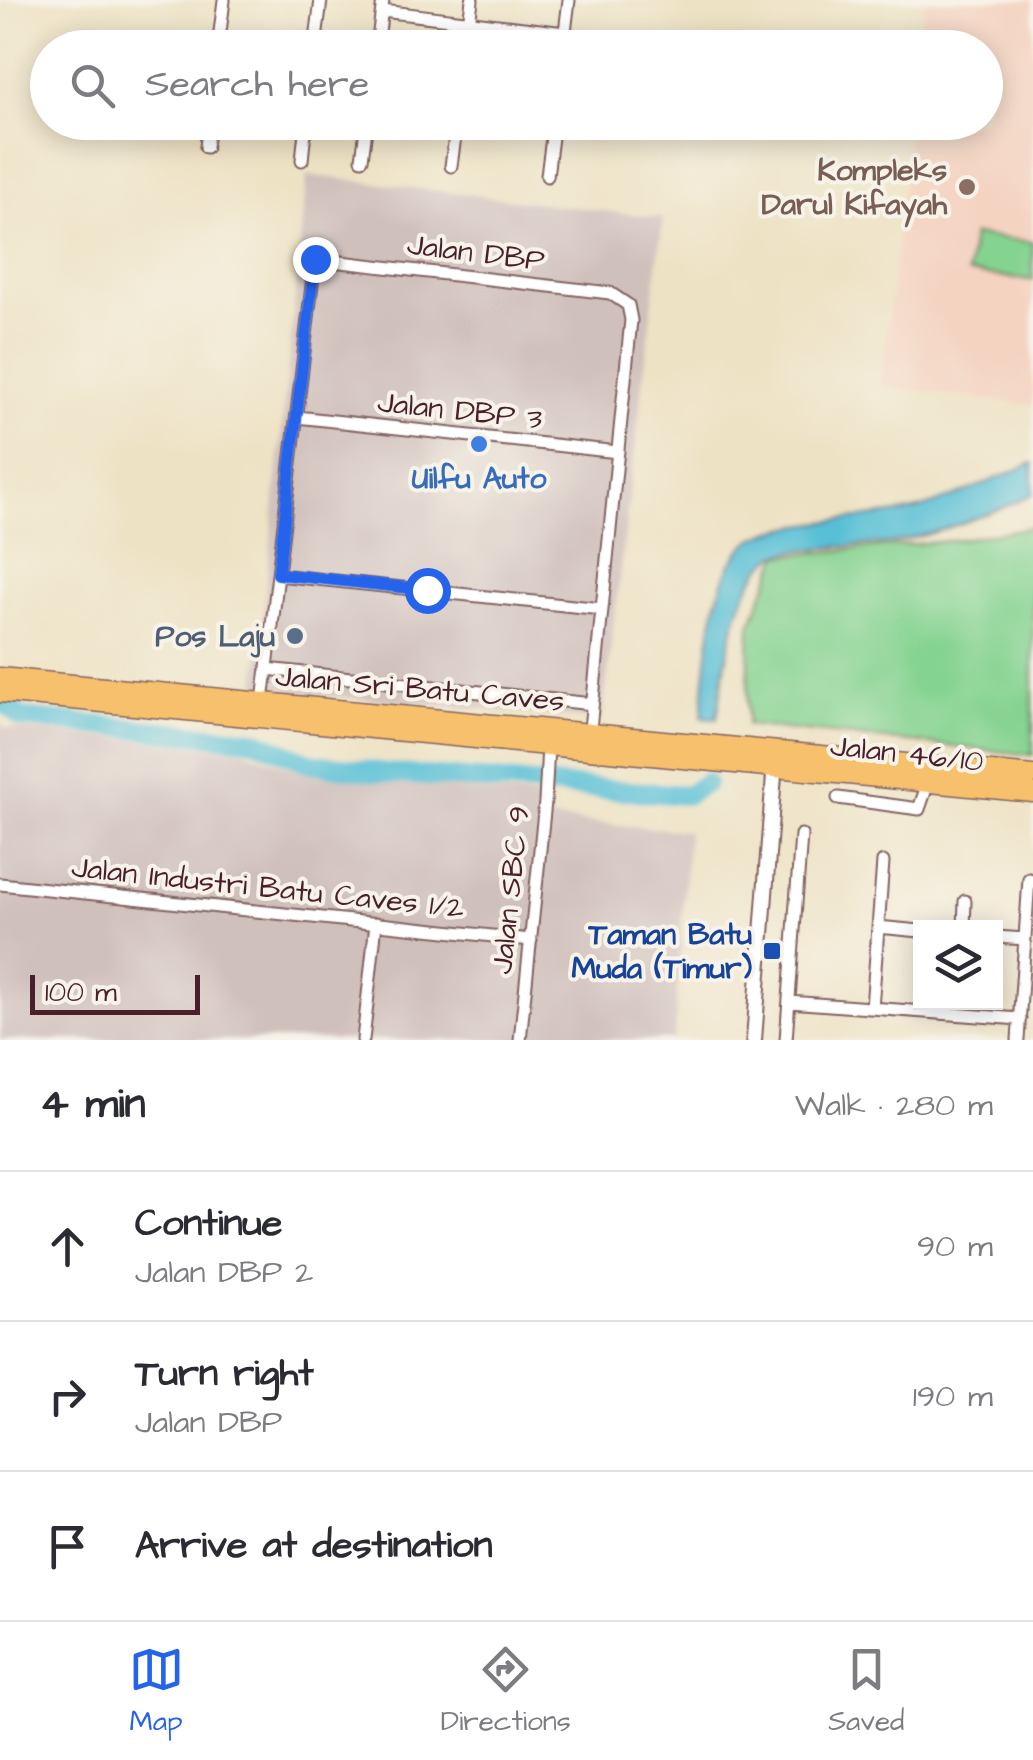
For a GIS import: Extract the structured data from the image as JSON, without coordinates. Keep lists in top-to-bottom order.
{
  "streets": {
    "main road": ["Jalan Sri Batu Caves", "Jalan 46/10"],
    "street": [
      "Jalan DBP",
      "Jalan DBP 3",
      "Jalan Industri Batu Caves 1/2",
      "Jalan SBC 9"
    ]
  },
  "crossings": [
    ["Jalan DBP", "Jalan DBP 3"],
    ["Jalan DBP", "Jalan Sri Batu Caves"],
    ["Jalan Sri Batu Caves", "Jalan 46/10"],
    ["Jalan Sri Batu Caves", "Jalan SBC 9"],
    ["Jalan Industri Batu Caves 1/2", "Jalan SBC 9"]
  ],
  "places": {
    "other": ["Kompleks Darul Kifayah", "Uilfu Auto", "Pos Laju"],
    "transit": ["Taman Batu Muda (Timur)"]
  },
  "scale_bar": "100 m",
  "page": {
    "search": "Search here",
    "scale": "100 m",
    "heading": ["4 min", "Walk · 280 m"],
    "list": [
      ["Continue", "Jalan DBP 2", "90 m"],
      ["Turn right", "Jalan DBP", "190 m"],
      "Arrive at destination"
    ],
    "nav": ["Map", "Directions", "Saved"]
  }
}
